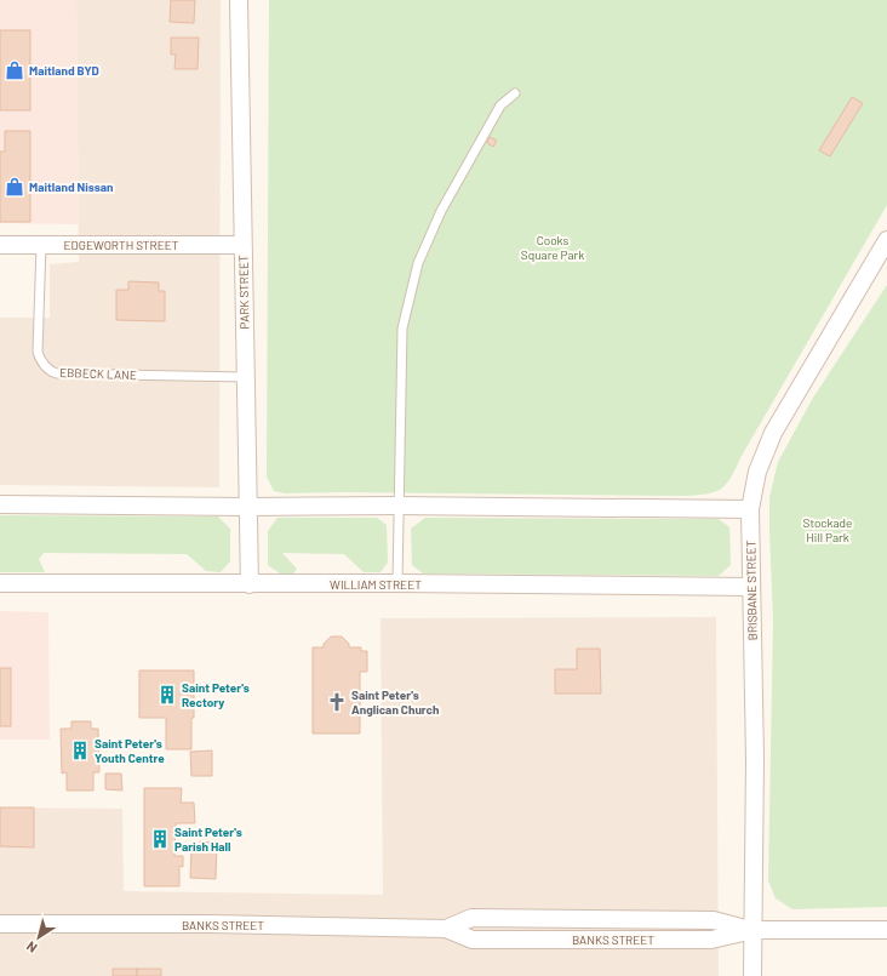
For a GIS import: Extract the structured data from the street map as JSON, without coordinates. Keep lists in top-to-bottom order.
{
  "streets": {
    "street": [
      "EDGEWORTH STREET",
      "PARK STREET",
      "WILLIAM STREET",
      "BRISBANE STREET",
      "BANKS STREET"
    ],
    "lane": ["EBBECK LANE"]
  },
  "crossings": [
    ["EDGEWORTH STREET", "PARK STREET"],
    ["EDGEWORTH STREET", "EBBECK LANE"],
    ["PARK STREET", "EBBECK LANE"],
    ["PARK STREET", "WILLIAM STREET"],
    ["WILLIAM STREET", "BRISBANE STREET"],
    ["BRISBANE STREET", "BANKS STREET"]
  ],
  "parks": ["Cooks Square Park", "Stockade Hill Park"],
  "places": {
    "shop": ["Maitland BYD", "Maitland Nissan"],
    "building": ["Saint Peter's Rectory", "Saint Peter's Youth Centre", "Saint Peter's Parish Hall"],
    "church": ["Saint Peter's Anglican Church"]
  },
  "north": "bottom left"
}
